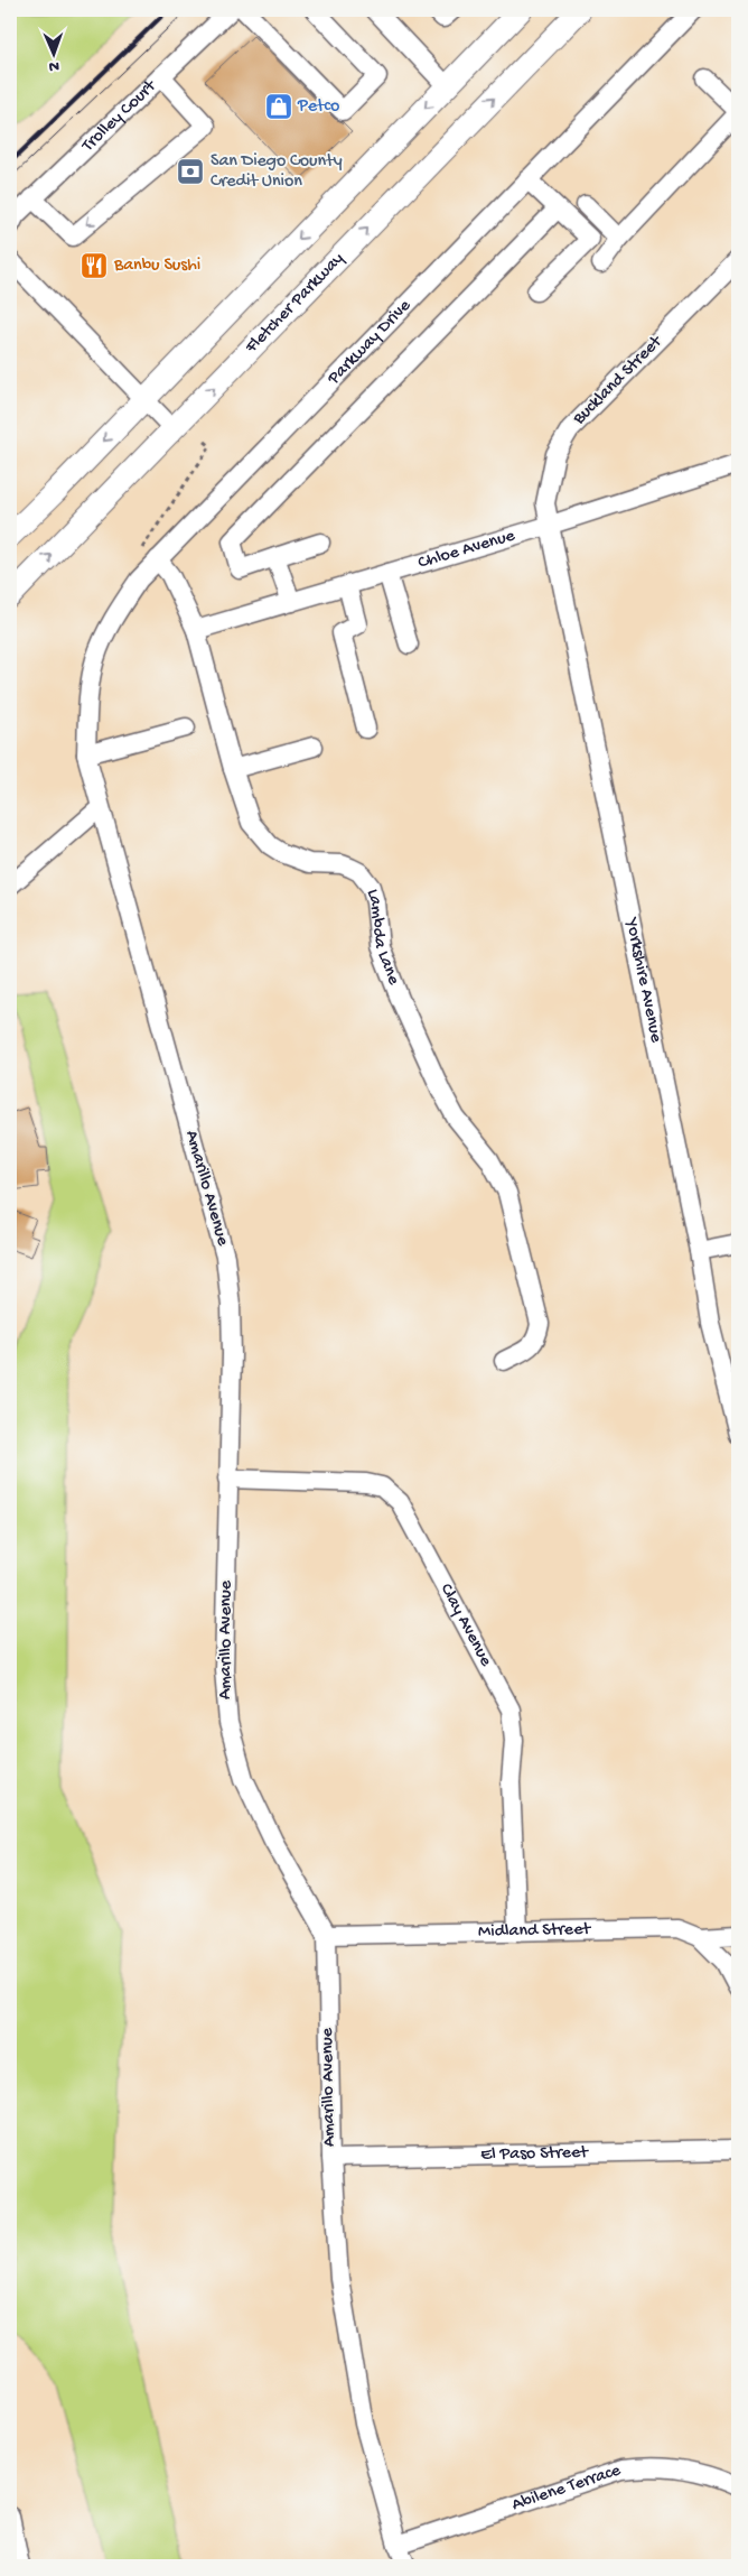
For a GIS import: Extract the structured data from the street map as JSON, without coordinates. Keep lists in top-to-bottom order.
{
  "streets": {
    "main road": ["Fletcher Parkway"],
    "street": [
      "Trolley Court",
      "Parkway Drive",
      "Buckland Street",
      "Chloe Avenue",
      "Lambda Lane",
      "Yorkshire Avenue",
      "Amarillo Avenue",
      "Clay Avenue",
      "Midland Street",
      "El Paso Street",
      "Abilene Terrace"
    ]
  },
  "crossings": [
    ["Parkway Drive", "Lambda Lane"],
    ["Parkway Drive", "Amarillo Avenue"],
    ["Buckland Street", "Chloe Avenue"],
    ["Buckland Street", "Yorkshire Avenue"],
    ["Chloe Avenue", "Lambda Lane"],
    ["Chloe Avenue", "Yorkshire Avenue"],
    ["Amarillo Avenue", "Clay Avenue"],
    ["Amarillo Avenue", "Midland Street"],
    ["Amarillo Avenue", "El Paso Street"],
    ["Amarillo Avenue", "Abilene Terrace"],
    ["Clay Avenue", "Midland Street"]
  ],
  "places": {
    "shop": ["Petco"],
    "bank": ["San Diego County Credit Union"],
    "restaurant": ["Banbu Sushi"]
  },
  "north": "bottom"
}
